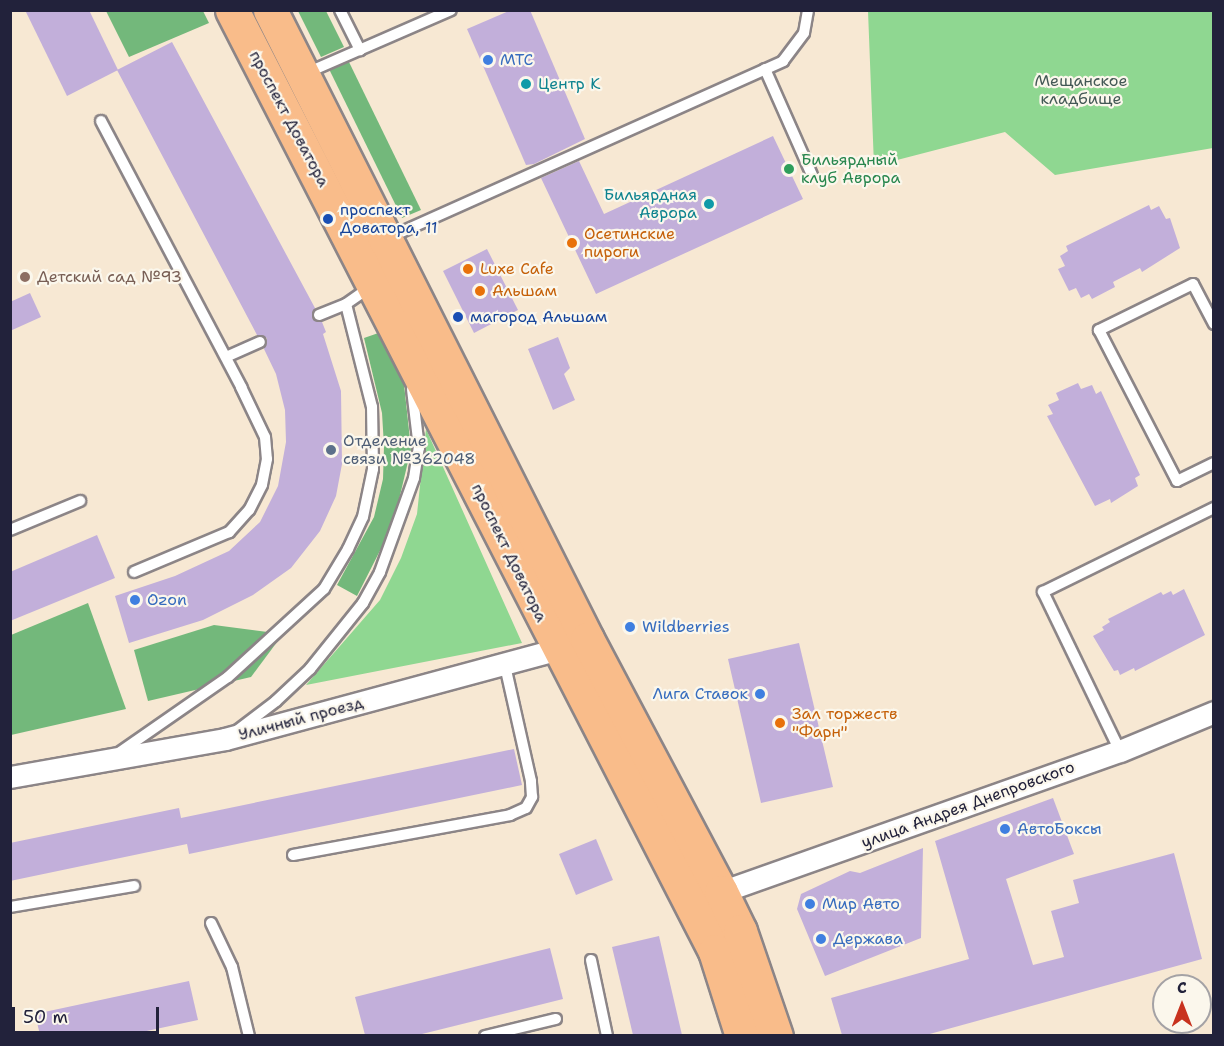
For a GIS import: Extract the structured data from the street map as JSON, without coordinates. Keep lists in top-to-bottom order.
{
  "streets": {
    "main road": ["проспект Доватора"],
    "street": ["Уличный проезд", "улица Андрея Днепровского"]
  },
  "crossings": [
    ["проспект Доватора", "Уличный проезд"],
    ["проспект Доватора", "улица Андрея Днепровского"]
  ],
  "parks": ["Мещанское кладбище"],
  "places": [
    "МТС",
    "Центр К",
    "Бильярдный клуб Аврора",
    "Бильярдная Аврора",
    "проспект Доватора, 11",
    "Осетинские пироги",
    "Luxe Cafe",
    "Детский сад №93",
    "Альшам",
    "магород Альшам",
    "Отделение связи №362048",
    "Ozon",
    "Wildberries",
    "Лига Ставок",
    "Зал торжеств \"Фарн\"",
    "АвтоБоксы",
    "Мир Авто",
    "Держава"
  ],
  "scale_bar": "50 m",
  "north": "top"
}
